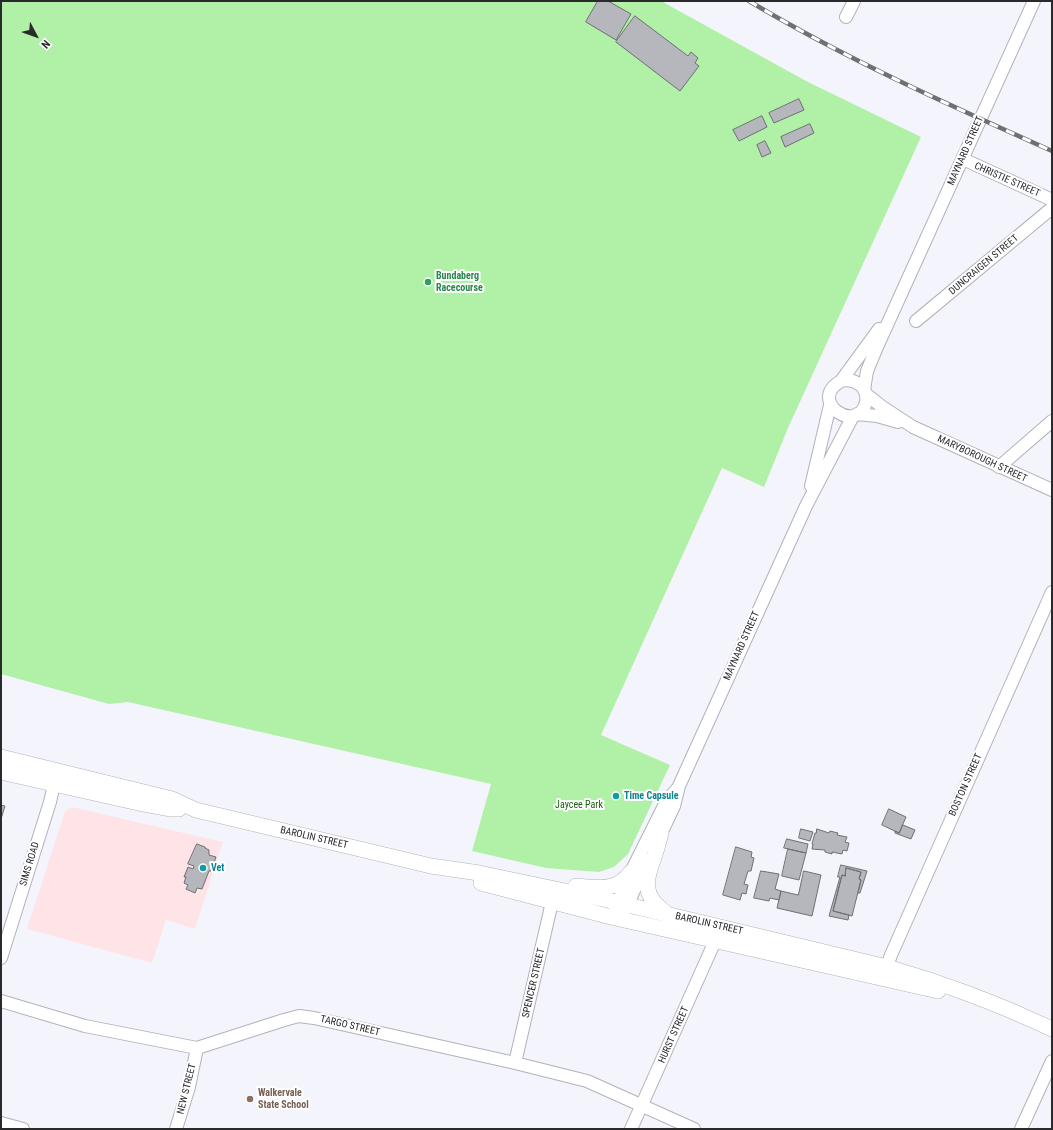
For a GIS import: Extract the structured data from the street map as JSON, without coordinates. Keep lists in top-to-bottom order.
{
  "streets": {
    "main road": ["BAROLIN STREET"],
    "street": [
      "MAYNARD STREET",
      "CHRISTIE STREET",
      "DUNCRAIGEN STREET",
      "MARYBOROUGH STREET",
      "BOSTON STREET",
      "SIMS ROAD",
      "SPENCER STREET",
      "TARGO STREET",
      "HURST STREET",
      "NEW STREET"
    ]
  },
  "crossings": [
    ["MAYNARD STREET", "CHRISTIE STREET"],
    ["MAYNARD STREET", "MARYBOROUGH STREET"],
    ["MAYNARD STREET", "BAROLIN STREET"],
    ["BOSTON STREET", "BAROLIN STREET"],
    ["BAROLIN STREET", "SIMS ROAD"],
    ["BAROLIN STREET", "SPENCER STREET"],
    ["BAROLIN STREET", "HURST STREET"],
    ["SPENCER STREET", "TARGO STREET"],
    ["TARGO STREET", "HURST STREET"],
    ["TARGO STREET", "NEW STREET"]
  ],
  "parks": ["Jaycee Park"],
  "places": [
    "Bundaberg Racecourse",
    "Time Capsule",
    "Vet",
    "Walkervale State School"
  ],
  "north": "bottom right"
}
